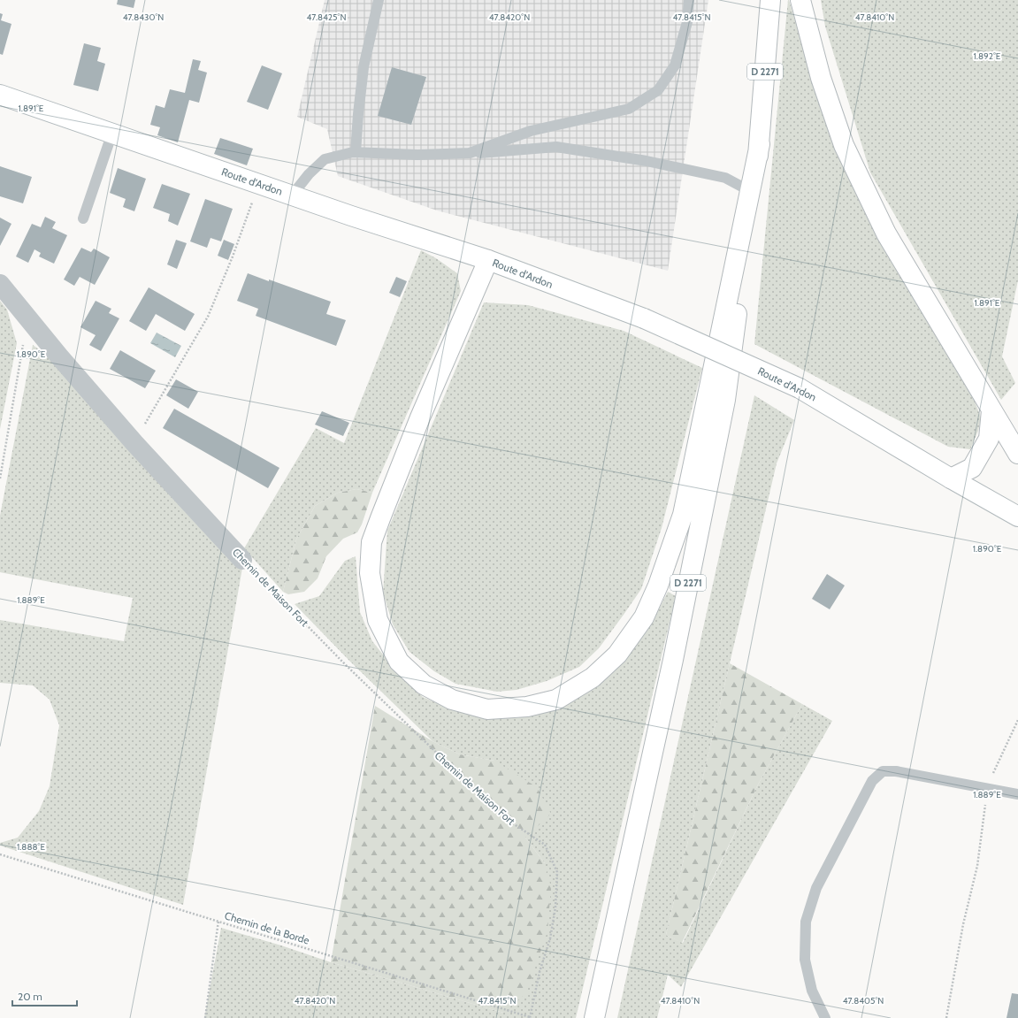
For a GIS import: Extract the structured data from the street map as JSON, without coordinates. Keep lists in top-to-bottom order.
{
  "streets": {
    "main road": ["D 2271", "Route d'Ardon"],
    "street": ["Chemin de Maison Fort"],
    "path": ["Chemin de la Borde"]
  },
  "crossings": [
    ["Chemin de Maison Fort", "Chemin de la Borde"]
  ],
  "scale_bar": "20 m",
  "coordinates": [
    "47.8430°N",
    "47.8425°N",
    "47.8420°N",
    "47.8415°N",
    "47.8410°N",
    "1.892°E",
    "1.891°E",
    "1.890°E",
    "1.889°E",
    "1.888°E",
    "47.8405°N"
  ]
}
